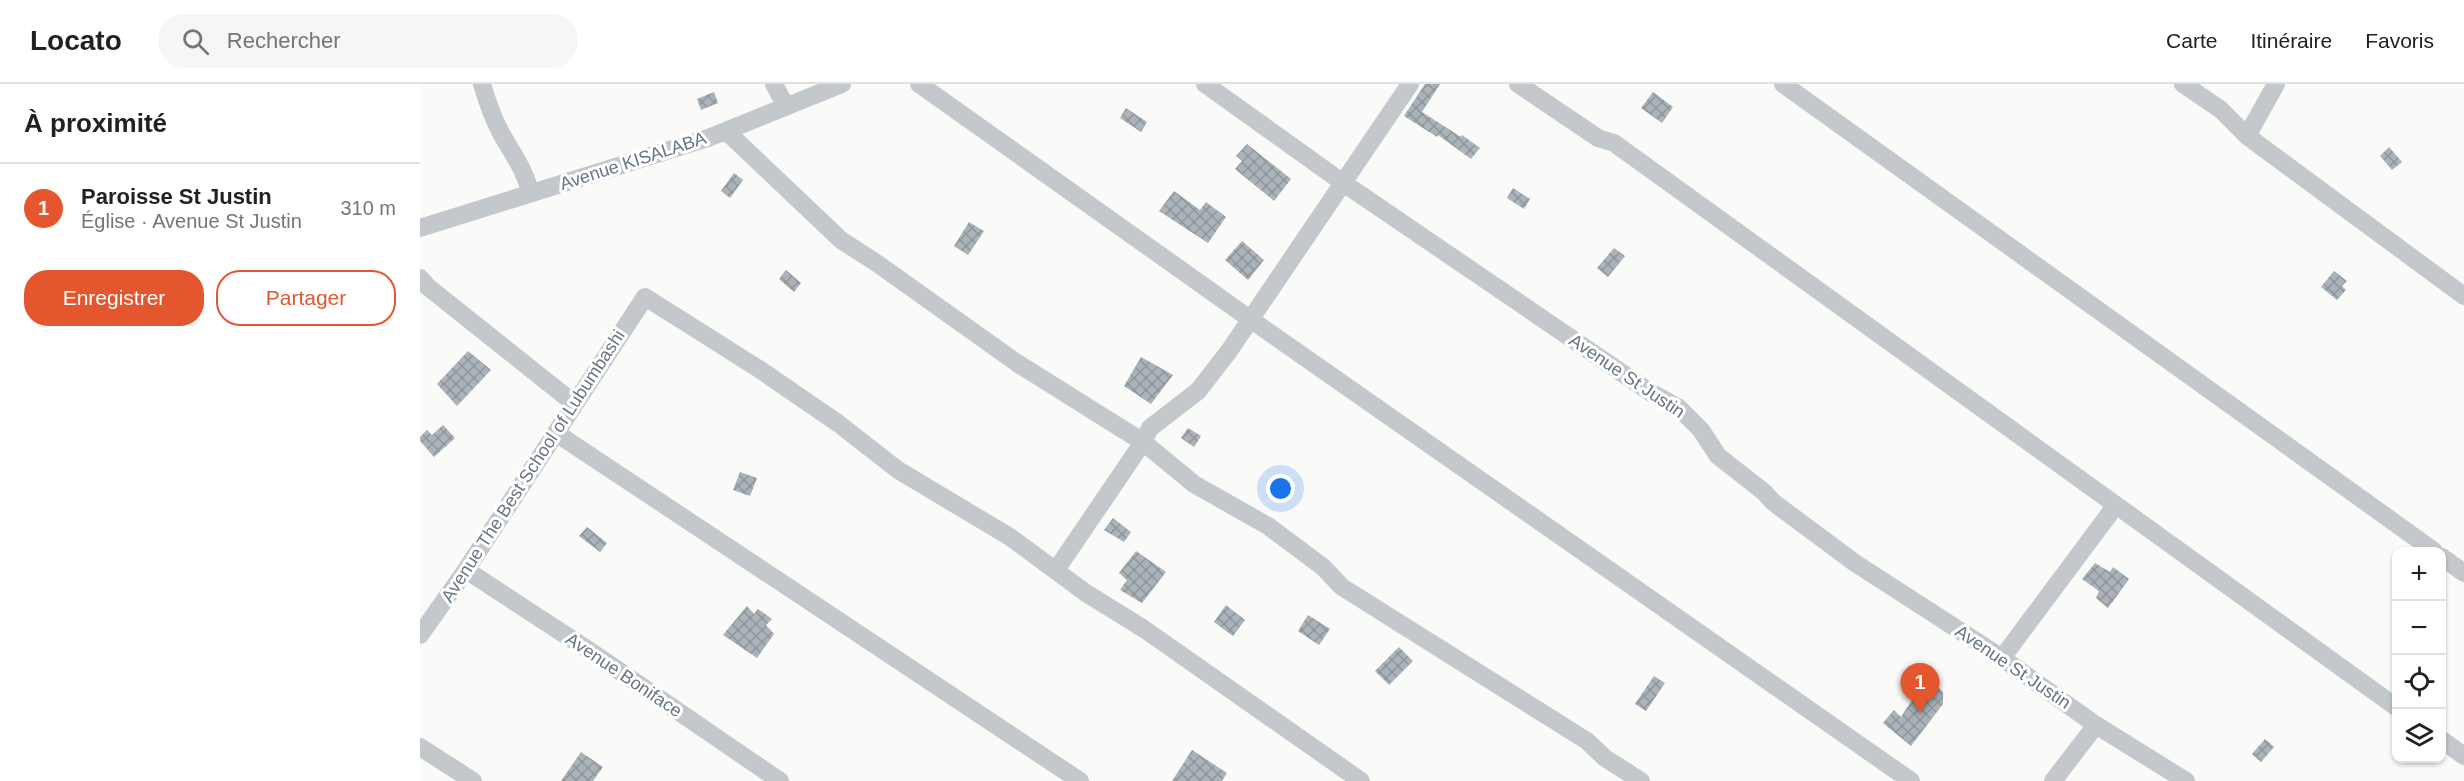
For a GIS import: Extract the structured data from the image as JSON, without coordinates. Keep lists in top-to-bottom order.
{
  "streets": {
    "street": [
      "Avenue KISALABA",
      "Avenue St Justin",
      "Avenue The Best School of Lubumbashi",
      "Avenue Boniface"
    ]
  },
  "crossings": [
    ["Avenue The Best School of Lubumbashi", "Avenue Boniface"]
  ],
  "page": {
    "header": "Locato",
    "search": "Rechercher",
    "nav": ["Carte", "Itinéraire", "Favoris"],
    "heading": "À proximité",
    "list": [
      {
        "mark": "1",
        "name": "Paroisse St Justin",
        "note": "Église · Avenue St Justin",
        "value": "310 m"
      }
    ],
    "buttons": ["Enregistrer", "Partager"],
    "map_buttons": ["+", "−"],
    "pins": "1"
  }
}
